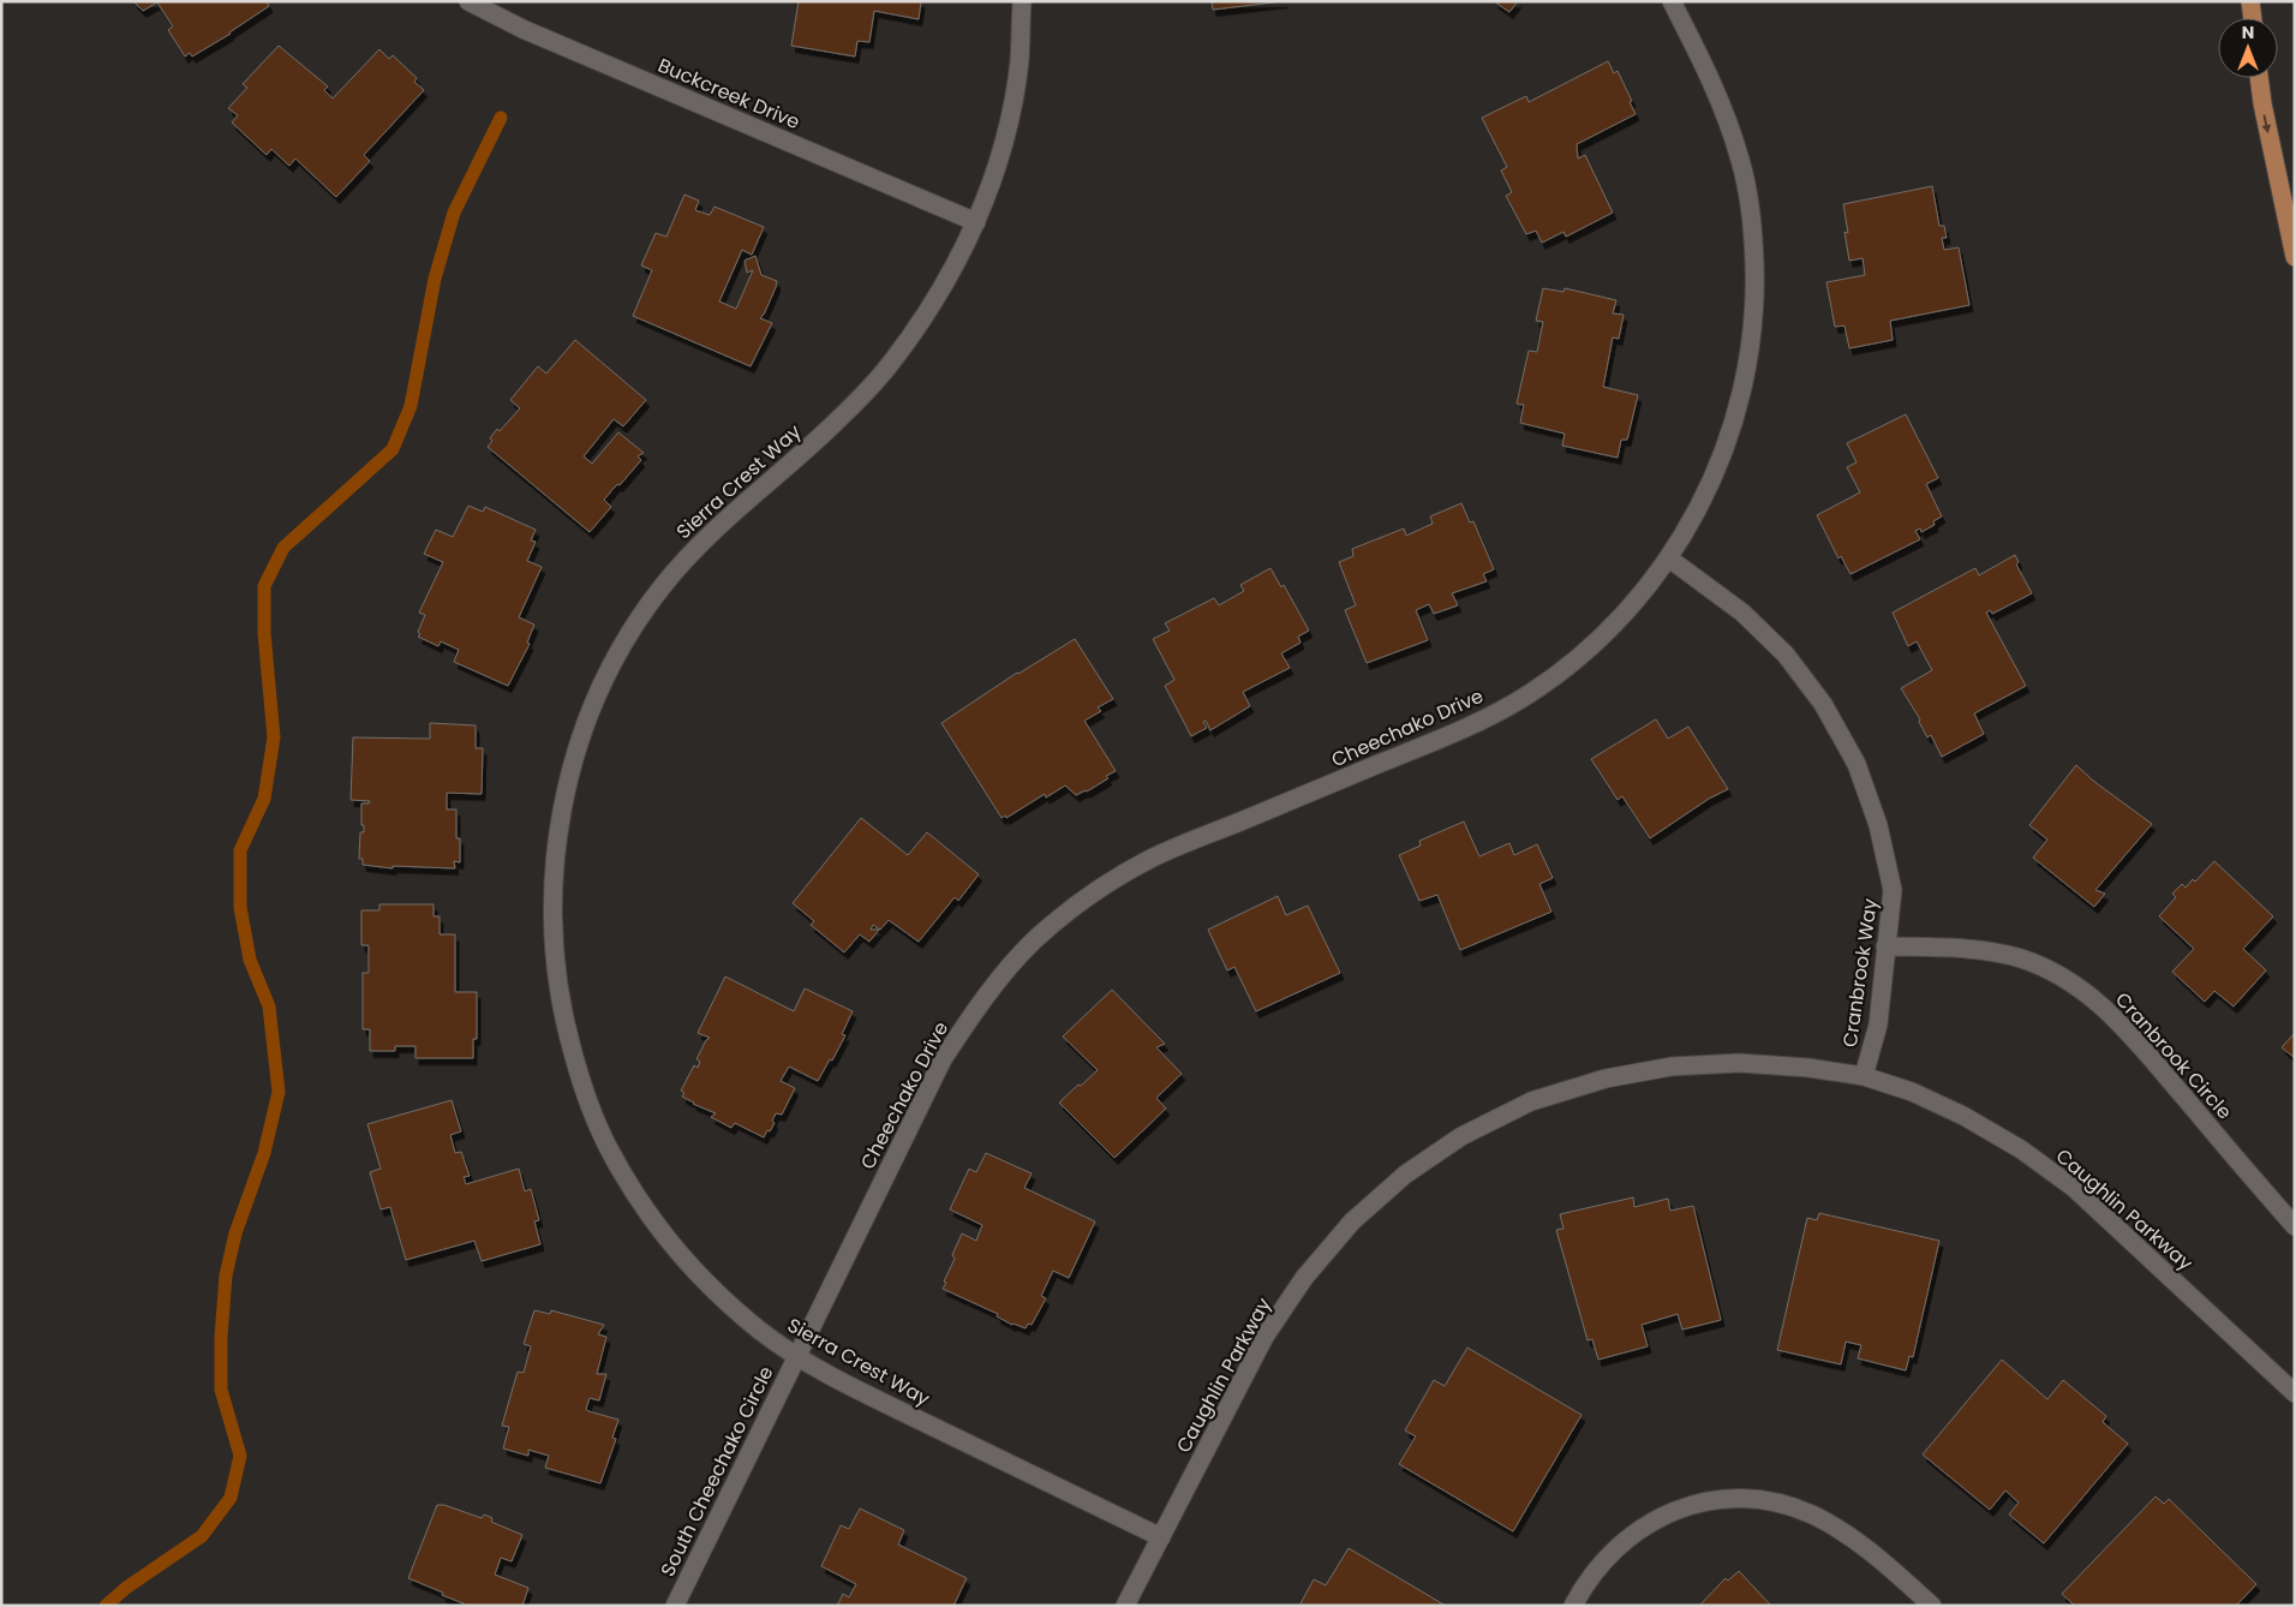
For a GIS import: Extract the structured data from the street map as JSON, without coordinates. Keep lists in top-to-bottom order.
{
  "streets": {
    "street": [
      "Buckcreek Drive",
      "Sierra Crest Way",
      "Cheechako Drive",
      "Cranbrook Way",
      "Cranbrook Circle",
      "Caughlin Parkway",
      "South Cheechako Circle"
    ]
  },
  "crossings": [
    ["Buckcreek Drive", "Sierra Crest Way"],
    ["Sierra Crest Way", "Cheechako Drive"],
    ["Sierra Crest Way", "Caughlin Parkway"],
    ["Sierra Crest Way", "South Cheechako Circle"],
    ["Cheechako Drive", "Cranbrook Way"],
    ["Cheechako Drive", "South Cheechako Circle"],
    ["Cranbrook Way", "Cranbrook Circle"],
    ["Cranbrook Way", "Caughlin Parkway"]
  ],
  "north": "top"
}
